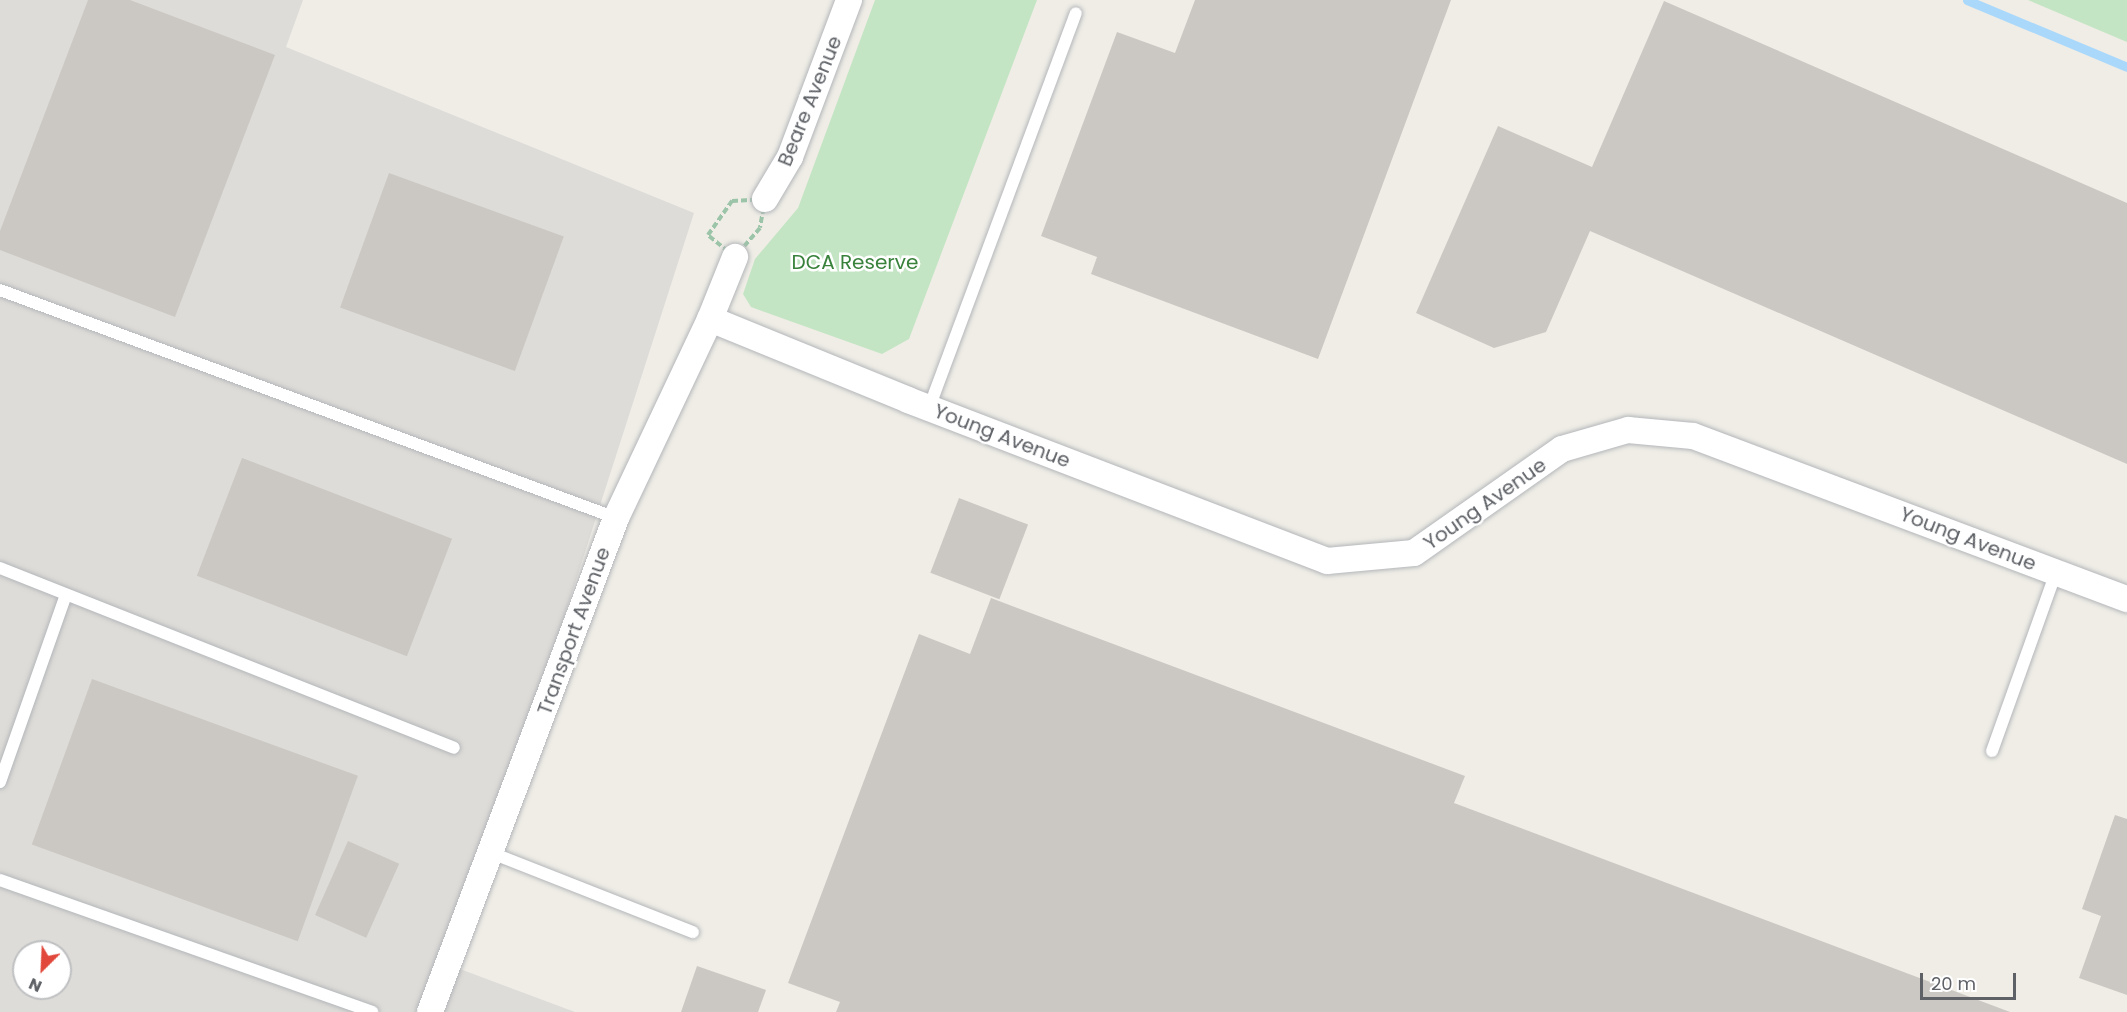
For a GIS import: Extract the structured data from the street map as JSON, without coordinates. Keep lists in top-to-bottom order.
{
  "streets": {
    "street": ["Beare Avenue", "Young Avenue", "Transport Avenue"]
  },
  "crossings": [
    ["Young Avenue", "Transport Avenue"]
  ],
  "parks": ["DCA Reserve"],
  "scale_bar": "20 m",
  "north": "bottom left"
}
